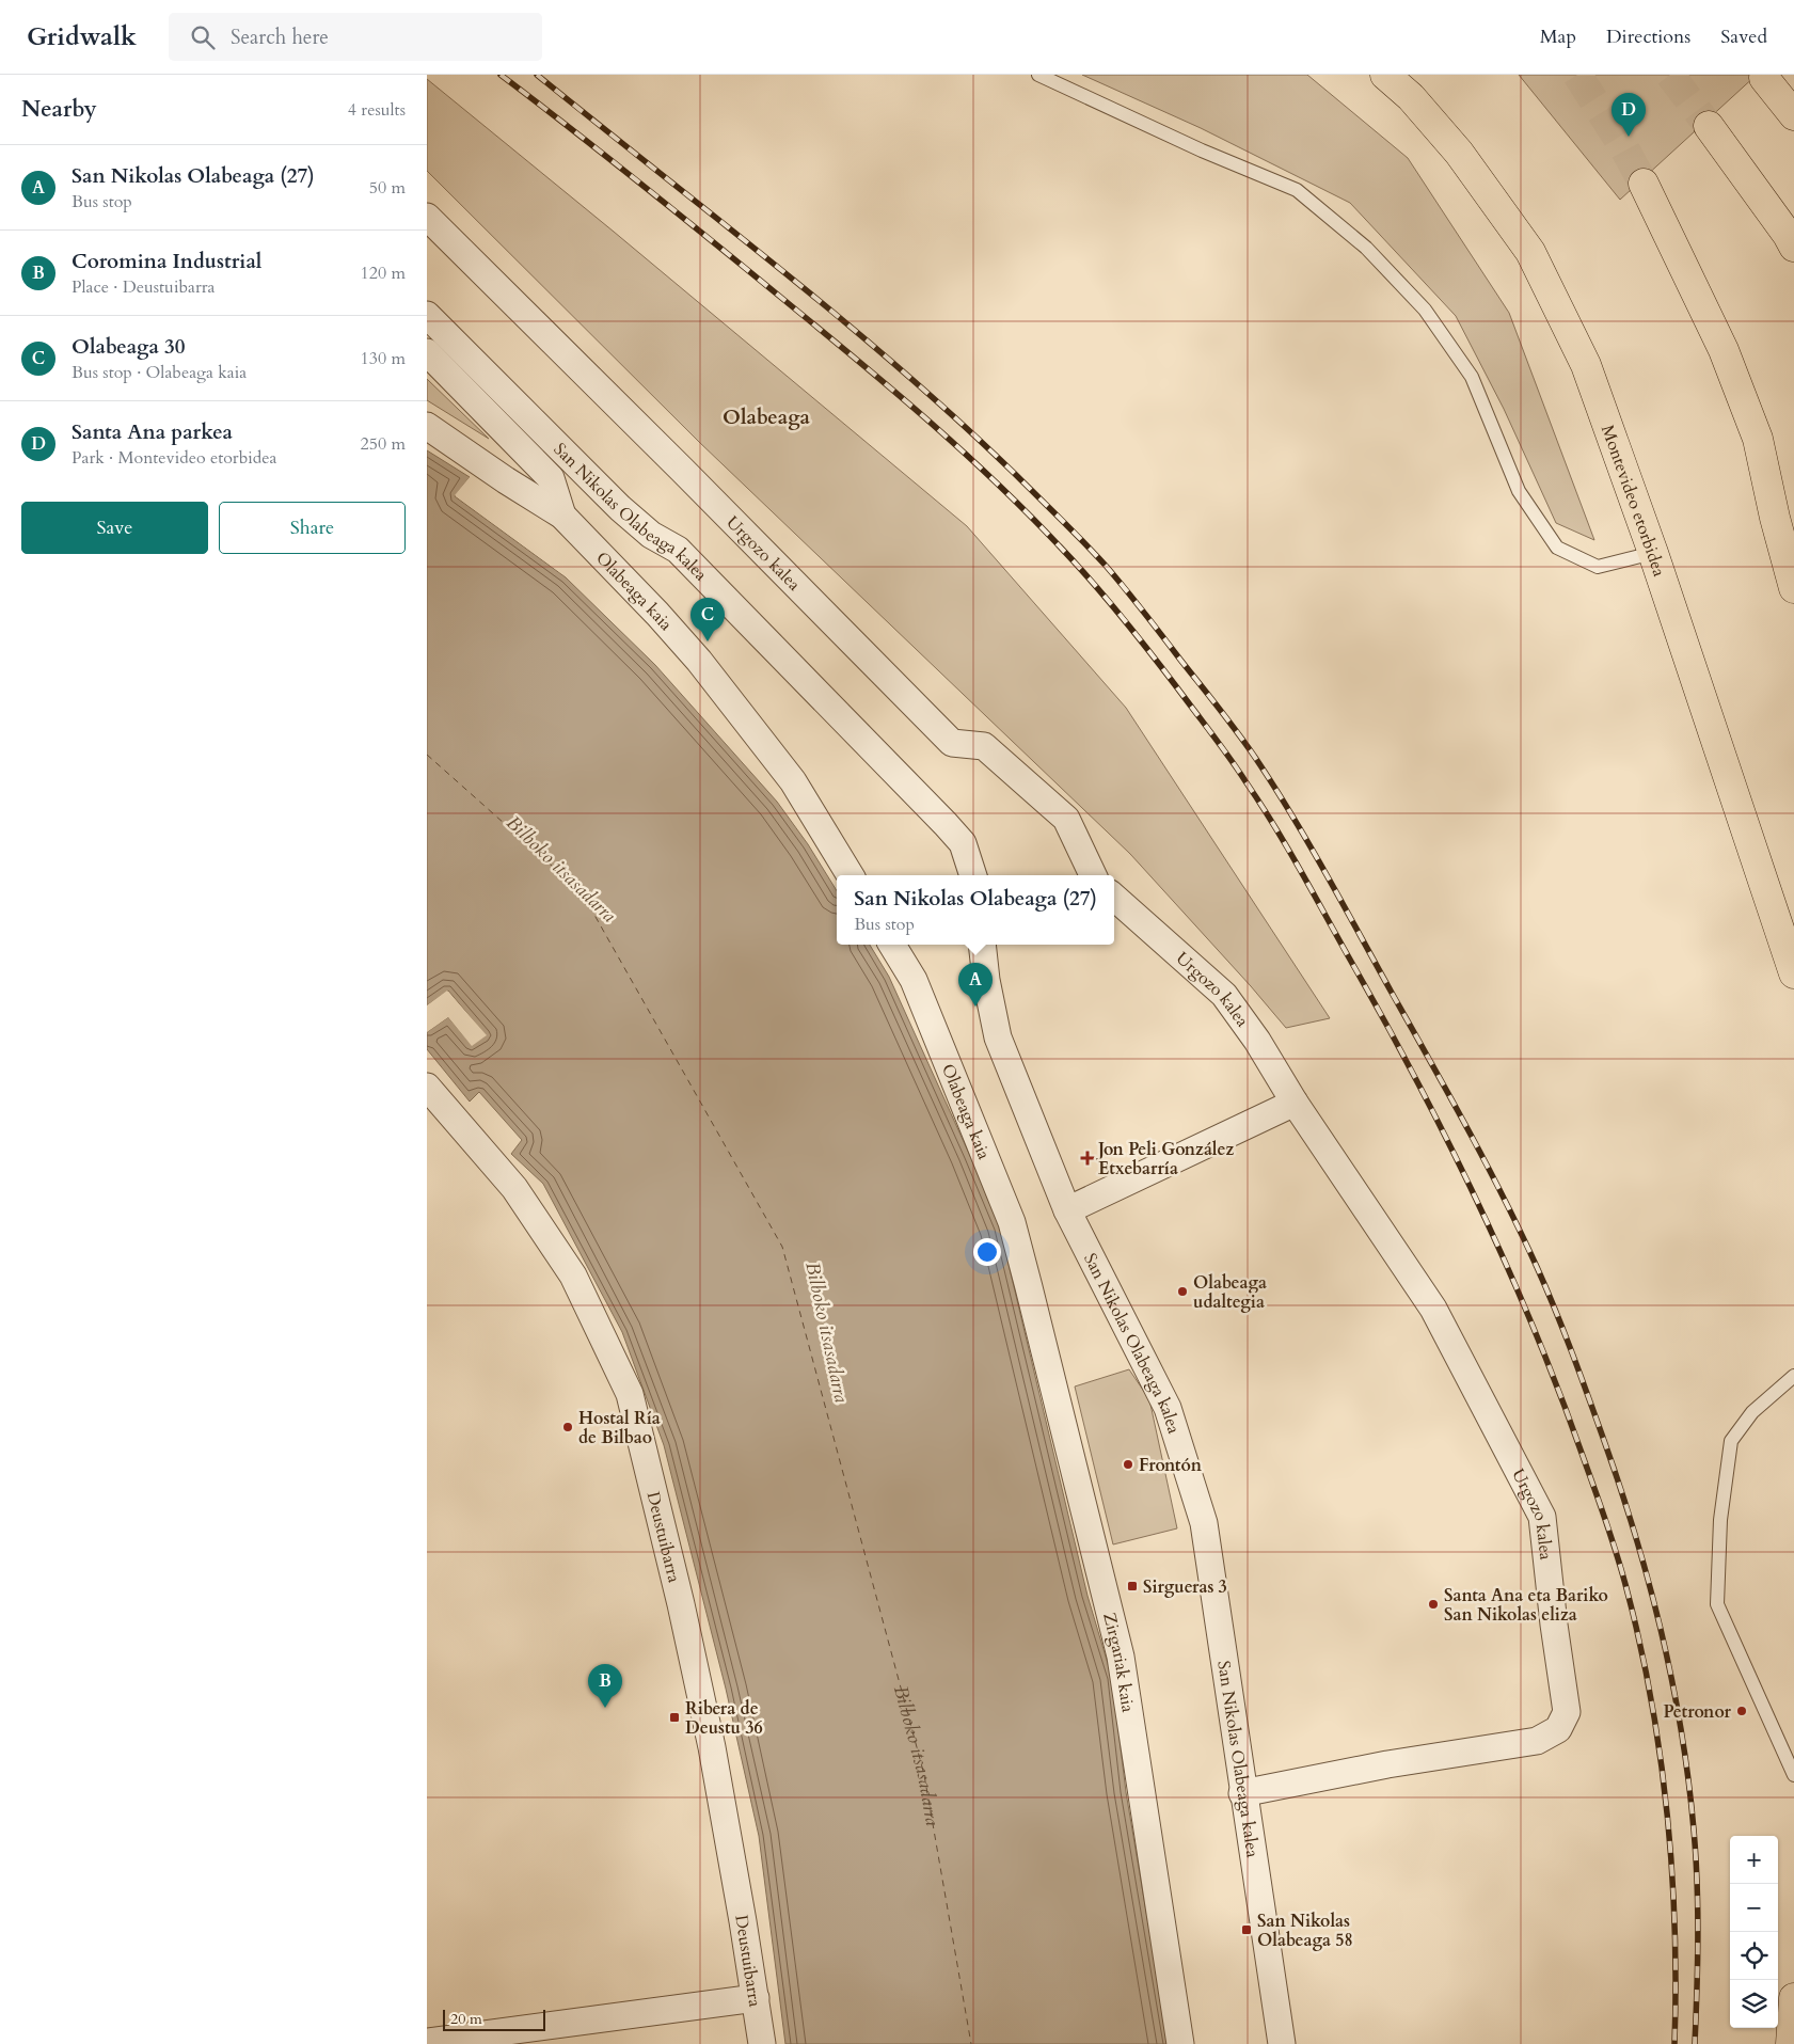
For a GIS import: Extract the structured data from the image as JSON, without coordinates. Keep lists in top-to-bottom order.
{
  "streets": {
    "main road": ["Montevideo etorbidea"],
    "street": [
      "San Nikolas Olabeaga kalea",
      "Urgozo kalea",
      "Olabeaga kaia",
      "Deustuibarra",
      "Zirgariak kaia"
    ]
  },
  "crossings": [
    ["San Nikolas Olabeaga kalea", "Urgozo kalea"],
    ["San Nikolas Olabeaga kalea", "Olabeaga kaia"],
    ["Olabeaga kaia", "Zirgariak kaia"]
  ],
  "districts": ["Olabeaga"],
  "water": ["Bilboko itsasadarra"],
  "places": {
    "health": ["Jon Peli González Etxebarría"],
    "other": [
      "Olabeaga udaltegia",
      "Hostal Ría de Bilbao",
      "Frontón",
      "Santa Ana eta Bariko San Nikolas eliza",
      "Petronor"
    ],
    "transit": ["Sirgueras 3", "Ribera de Deustu 36", "San Nikolas Olabeaga 58"]
  },
  "scale_bar": "20 m",
  "page": {
    "header": "Gridwalk",
    "search": "Search here",
    "nav": ["Map", "Directions", "Saved"],
    "heading": ["Nearby", "4 results"],
    "pins": [
      "D",
      "C",
      "A",
      "B"
    ],
    "list": [
      {
        "mark": "A",
        "name": "San Nikolas Olabeaga (27)",
        "note": "Bus stop",
        "value": "50 m"
      },
      {
        "mark": "B",
        "name": "Coromina Industrial",
        "note": "Place · Deustuibarra",
        "value": "120 m"
      },
      {
        "mark": "C",
        "name": "Olabeaga 30",
        "note": "Bus stop · Olabeaga kaia",
        "value": "130 m"
      },
      {
        "mark": "D",
        "name": "Santa Ana parkea",
        "note": "Park · Montevideo etorbidea",
        "value": "250 m"
      }
    ],
    "buttons": ["Save", "Share"],
    "popup": ["San Nikolas Olabeaga (27)", "Bus stop"],
    "map_buttons": ["+", "−"],
    "scale": "20 m"
  }
}
